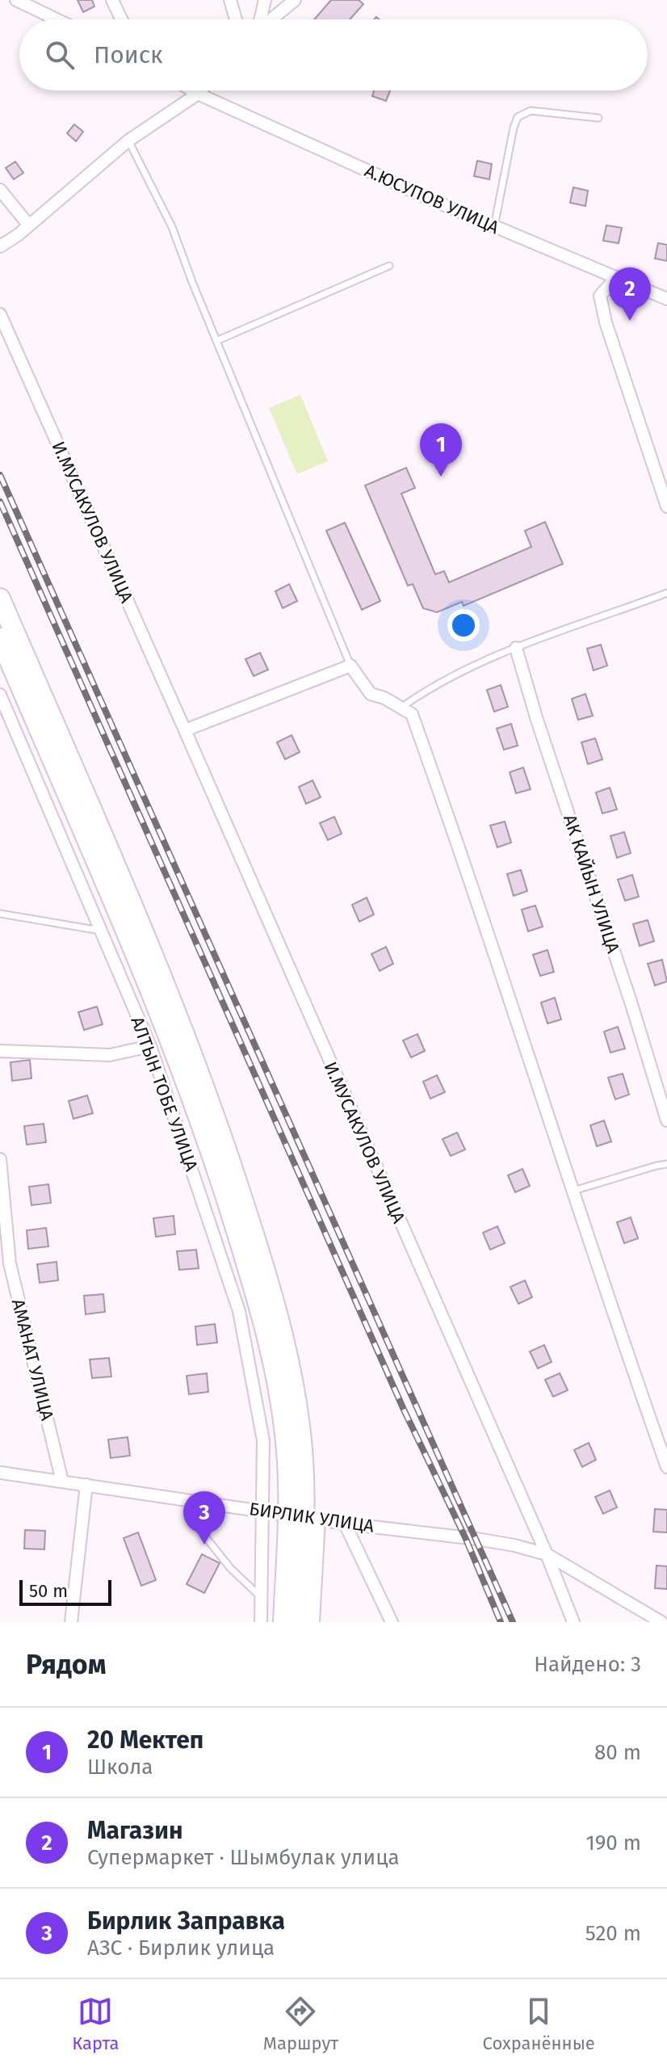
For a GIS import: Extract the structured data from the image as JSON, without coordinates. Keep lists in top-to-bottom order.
{
  "streets": {
    "street": [
      "А.ЮСУПОВ УЛИЦА",
      "И.МУСАКУЛОВ УЛИЦА",
      "АК КАЙЫН УЛИЦА",
      "АЛТЫН ТОБЕ УЛИЦА",
      "АМАНАТ УЛИЦА",
      "БИРЛИК УЛИЦА"
    ]
  },
  "crossings": [
    ["И.МУСАКУЛОВ УЛИЦА", "БИРЛИК УЛИЦА"],
    ["АЛТЫН ТОБЕ УЛИЦА", "БИРЛИК УЛИЦА"],
    ["АМАНАТ УЛИЦА", "БИРЛИК УЛИЦА"]
  ],
  "scale_bar": "50 m",
  "page": {
    "search": "Поиск",
    "pins": ["2", "1", "3"],
    "scale": "50 m",
    "heading": ["Рядом", "Найдено: 3"],
    "list": [
      {
        "mark": "1",
        "name": "20 Мектеп",
        "note": "Школа",
        "value": "80 m"
      },
      {
        "mark": "2",
        "name": "Магазин",
        "note": "Супермаркет · Шымбулак улица",
        "value": "190 m"
      },
      {
        "mark": "3",
        "name": "Бирлик Заправка",
        "note": "АЗС · Бирлик улица",
        "value": "520 m"
      }
    ],
    "nav": ["Карта", "Маршрут", "Сохранённые"]
  }
}
